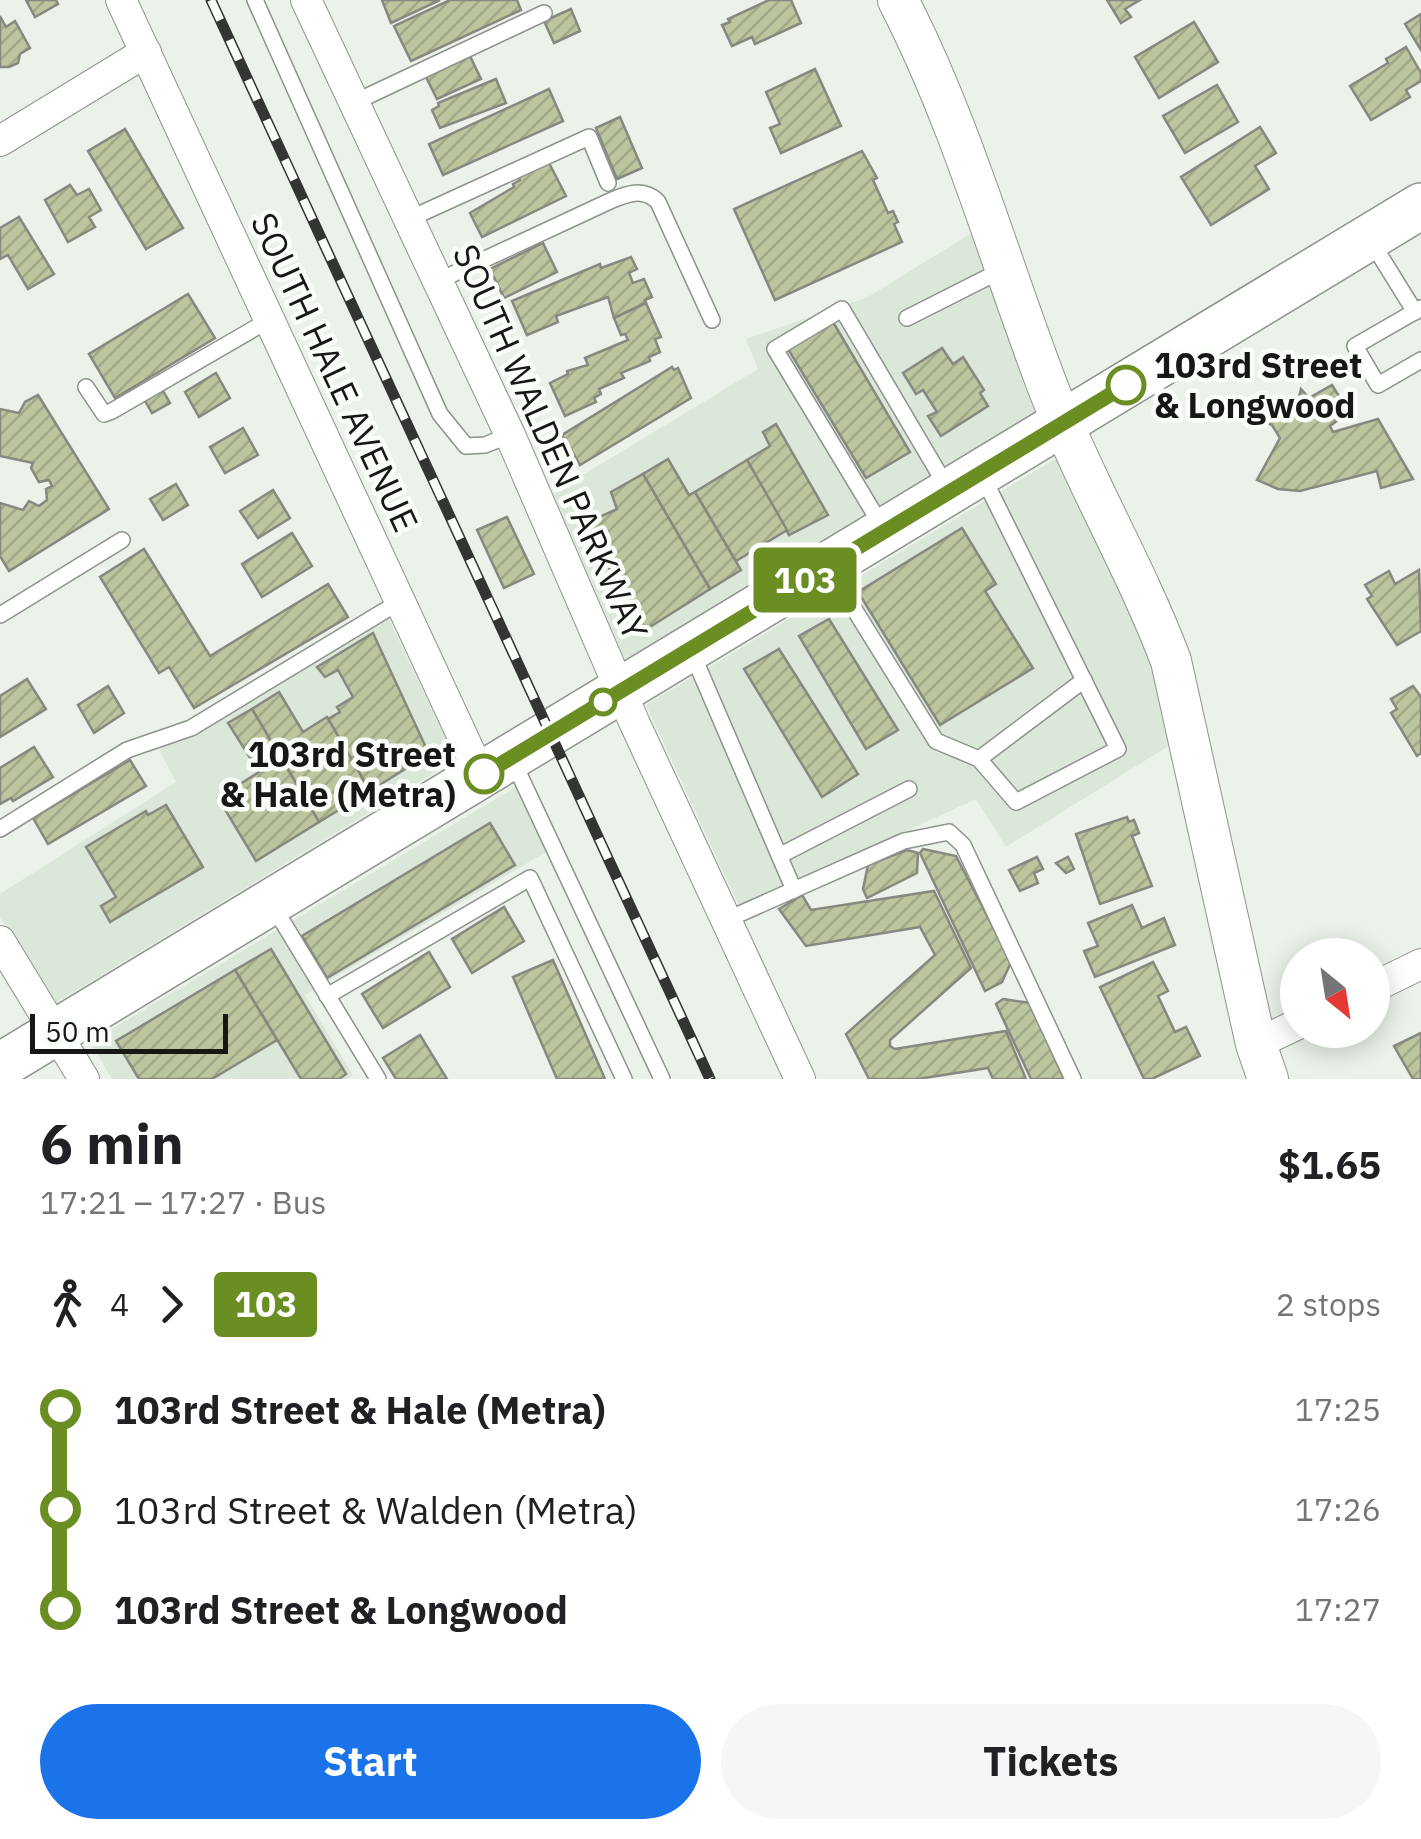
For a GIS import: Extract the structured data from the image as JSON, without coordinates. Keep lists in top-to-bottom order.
{
  "streets": {
    "street": ["SOUTH HALE AVENUE", "SOUTH WALDEN PARKWAY"]
  },
  "places": ["103rd Street & Longwood", "103rd Street & Hale (Metra)"],
  "lines": ["bus line 103"],
  "scale_bar": "50 m",
  "north": "bottom right",
  "page": {
    "on_map": "103",
    "scale": "50 m",
    "heading": ["6 min", "17:21 – 17:27 · Bus", "$1.65"],
    "legs": ["4", "103", "2 stops"],
    "list": [
      {
        "name": "103rd Street & Hale (Metra)",
        "value": "17:25"
      },
      {
        "name": "103rd Street & Walden (Metra)",
        "value": "17:26"
      },
      {
        "name": "103rd Street & Longwood",
        "value": "17:27"
      }
    ],
    "buttons": ["Start", "Tickets"]
  }
}
